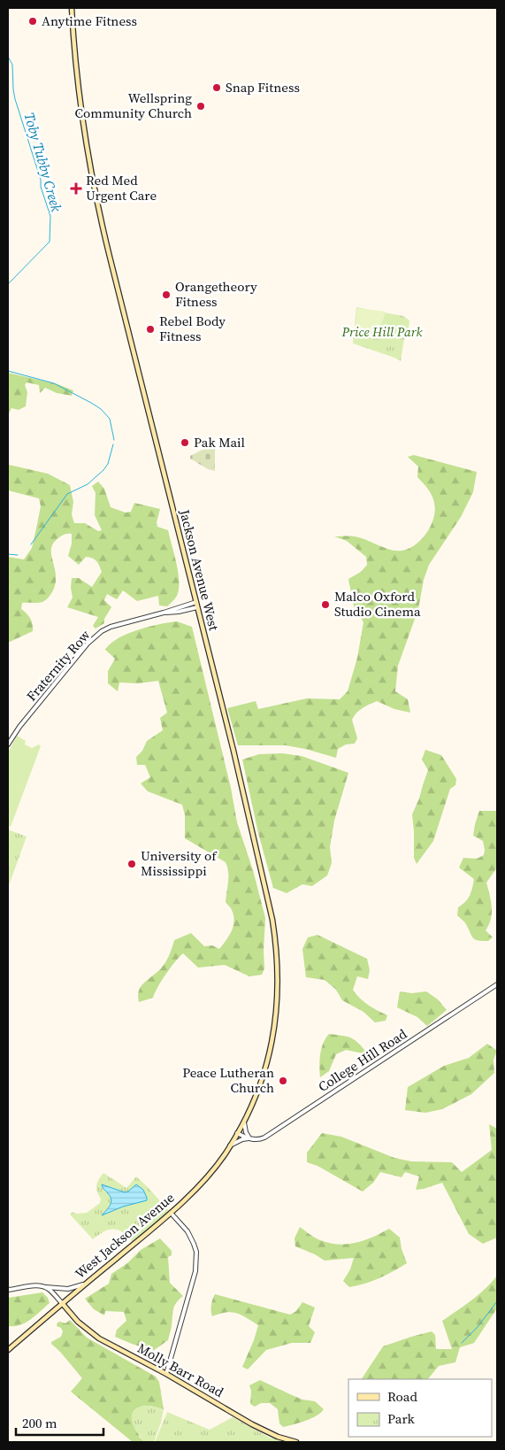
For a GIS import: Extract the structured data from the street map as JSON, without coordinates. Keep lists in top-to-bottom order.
{
  "streets": {
    "main road": ["Jackson Avenue West", "West Jackson Avenue", "Molly Barr Road"],
    "street": ["Fraternity Row", "College Hill Road"]
  },
  "crossings": [
    ["Jackson Avenue West", "Fraternity Row"],
    ["Jackson Avenue West", "West Jackson Avenue"],
    ["College Hill Road", "West Jackson Avenue"],
    ["West Jackson Avenue", "Molly Barr Road"]
  ],
  "water": ["Toby Tubby Creek"],
  "parks": ["Price Hill Park"],
  "places": {
    "other": [
      "Anytime Fitness",
      "Snap Fitness",
      "Wellspring Community Church",
      "Orangetheory Fitness",
      "Rebel Body Fitness",
      "Pak Mail",
      "Malco Oxford Studio Cinema",
      "University of Mississippi",
      "Peace Lutheran Church"
    ],
    "health": ["Red Med Urgent Care"]
  },
  "legend": ["Road", "Park"],
  "scale_bar": "200 m"
}
